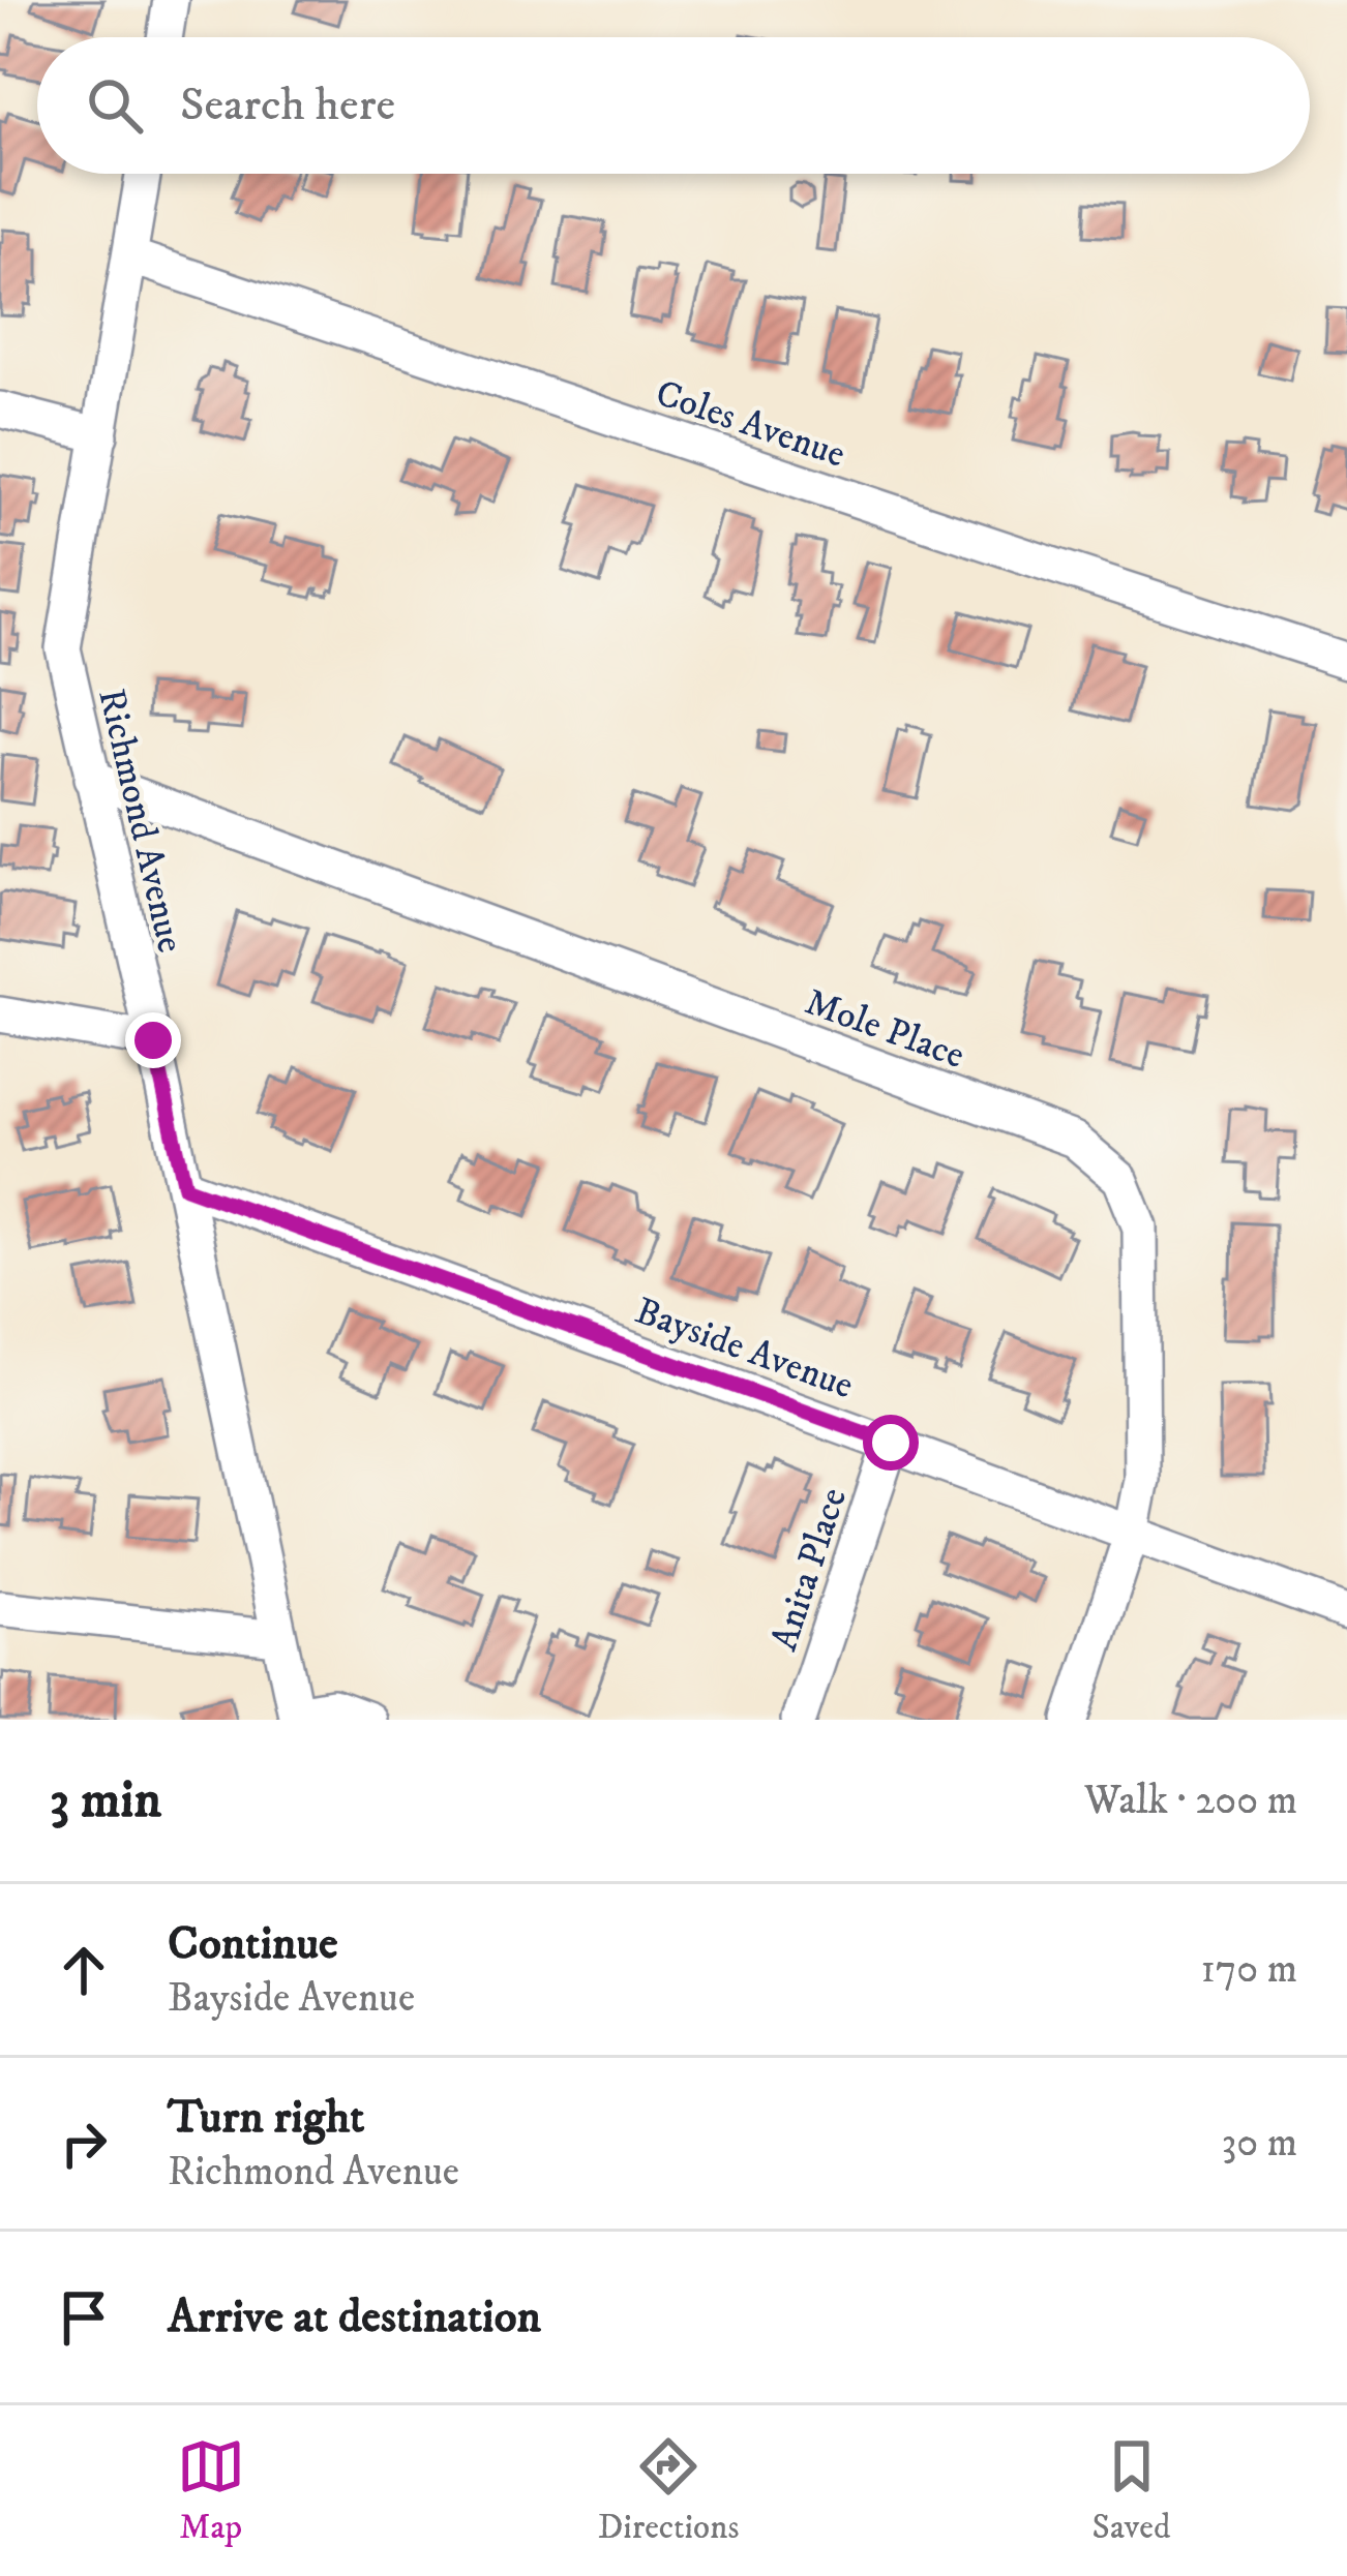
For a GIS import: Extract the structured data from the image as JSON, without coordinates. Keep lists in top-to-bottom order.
{
  "streets": {
    "street": [
      "Coles Avenue",
      "Richmond Avenue",
      "Mole Place",
      "Bayside Avenue",
      "Anita Place"
    ]
  },
  "crossings": [
    ["Coles Avenue", "Richmond Avenue"],
    ["Richmond Avenue", "Mole Place"],
    ["Richmond Avenue", "Bayside Avenue"],
    ["Mole Place", "Bayside Avenue"],
    ["Bayside Avenue", "Anita Place"]
  ],
  "page": {
    "search": "Search here",
    "heading": ["3 min", "Walk · 200 m"],
    "list": [
      ["Continue", "Bayside Avenue", "170 m"],
      ["Turn right", "Richmond Avenue", "30 m"],
      "Arrive at destination"
    ],
    "nav": ["Map", "Directions", "Saved"]
  }
}
